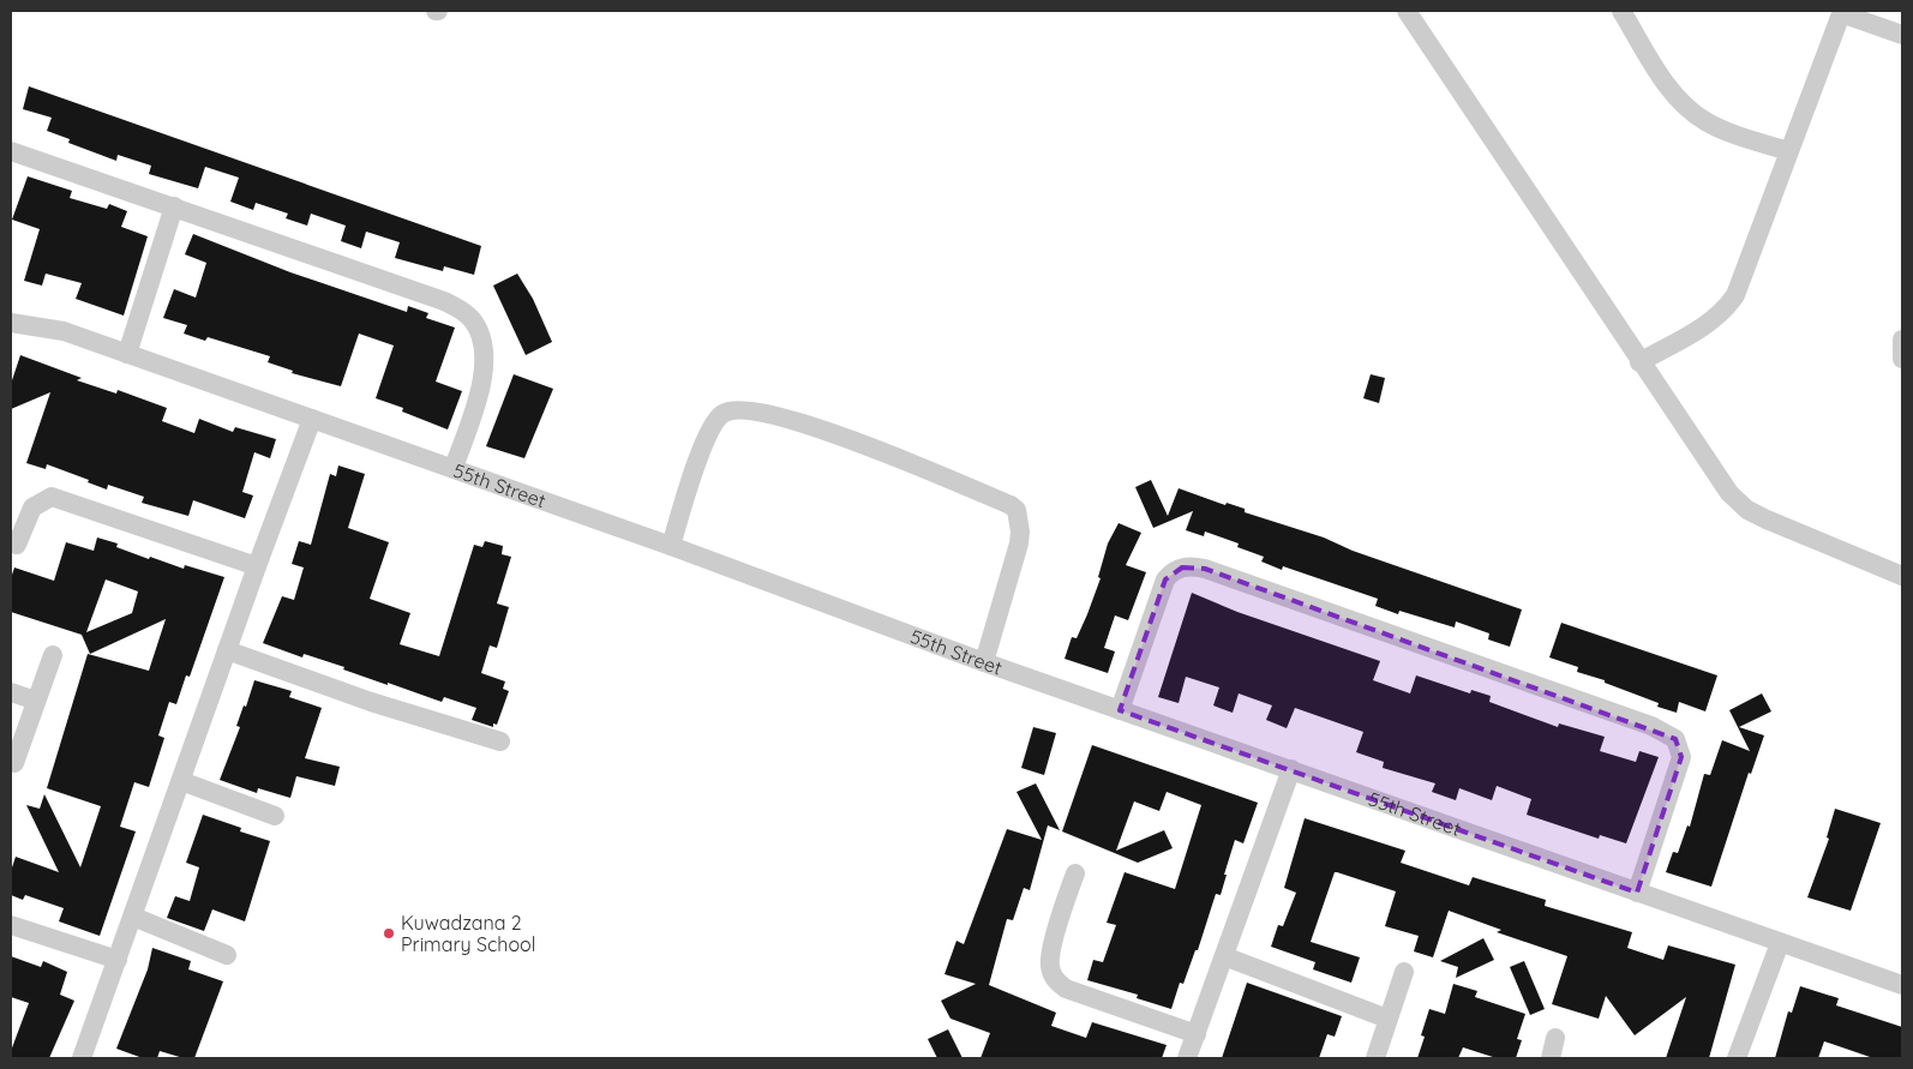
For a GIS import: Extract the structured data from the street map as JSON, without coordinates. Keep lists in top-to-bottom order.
{
  "streets": {
    "street": ["55th Street"]
  },
  "places": ["Kuwadzana 2 Primary School"]
}
